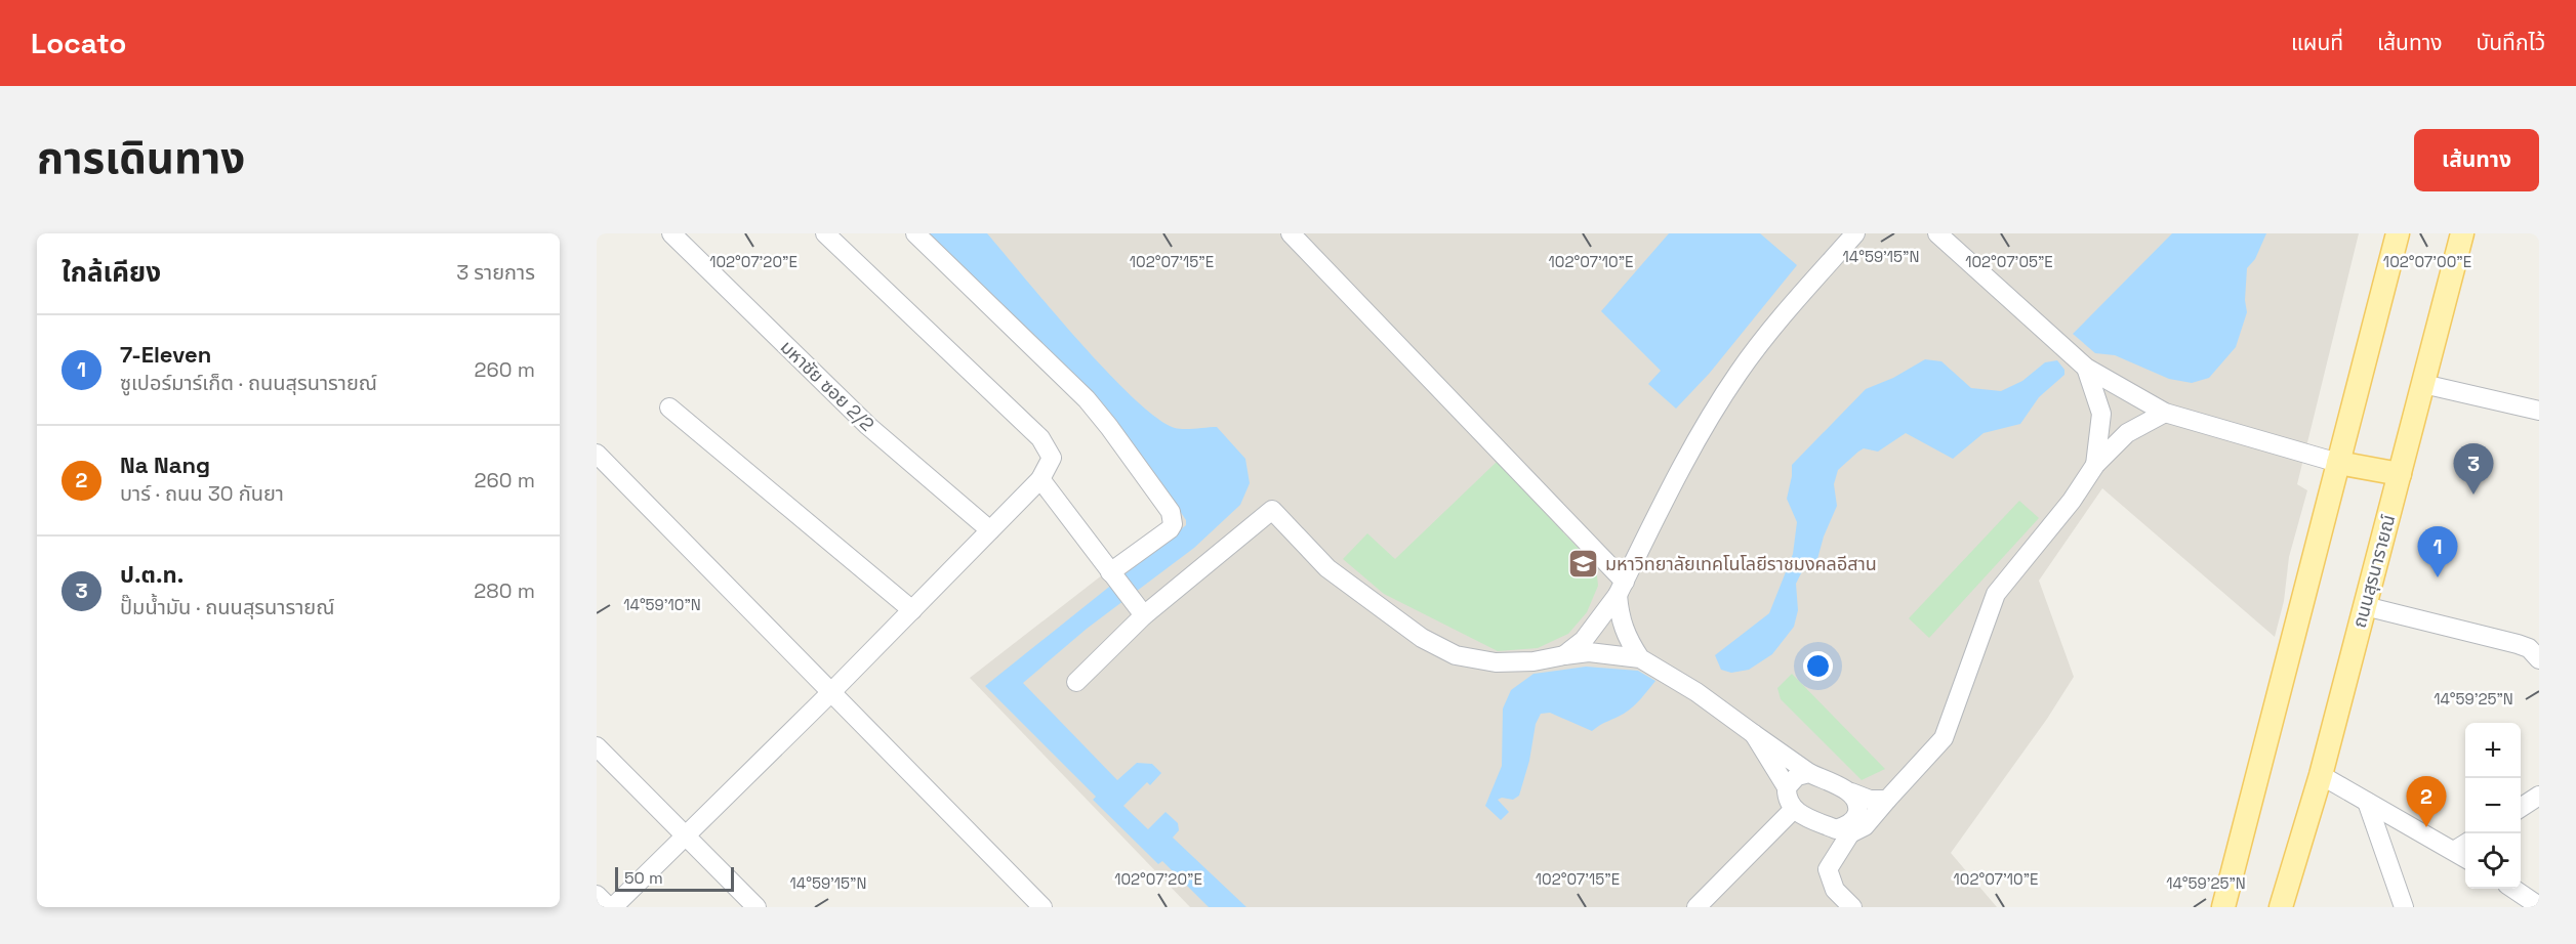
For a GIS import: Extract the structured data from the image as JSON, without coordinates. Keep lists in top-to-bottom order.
{
  "streets": {
    "main road": ["ถนนสุรนารายณ์"],
    "street": ["มหาชัย ซอย 2/2"]
  },
  "places": {
    "school or university": ["มหาวิทยาลัยเทคโนโลยีราชมงคลอีสาน"]
  },
  "scale_bar": "50 m",
  "page": {
    "header": "Locato",
    "nav": ["แผนที่", "เส้นทาง", "บันทึกไว้"],
    "title": "การเดินทาง",
    "buttons": "เส้นทาง",
    "heading": ["ใกล้เคียง", "3 รายการ"],
    "list": [
      {
        "mark": "1",
        "name": "7-Eleven",
        "note": "ซูเปอร์มาร์เก็ต · ถนนสุรนารายณ์",
        "value": "260 m"
      },
      {
        "mark": "2",
        "name": "Na Nang",
        "note": "บาร์ · ถนน 30 กันยา",
        "value": "260 m"
      },
      {
        "mark": "3",
        "name": "ป.ต.ท.",
        "note": "ปั๊มน้ำมัน · ถนนสุรนารายณ์",
        "value": "280 m"
      }
    ],
    "pins": ["3", "1", "2"],
    "map_buttons": ["+", "−"],
    "scale": "50 m"
  },
  "coordinates": [
    "14°59'15\"N",
    "102°07'20\"E",
    "102°07'15\"E",
    "102°07'10\"E",
    "102°07'05\"E",
    "102°07'00\"E",
    "14°59'10\"N",
    "14°59'25\"N"
  ]
}
